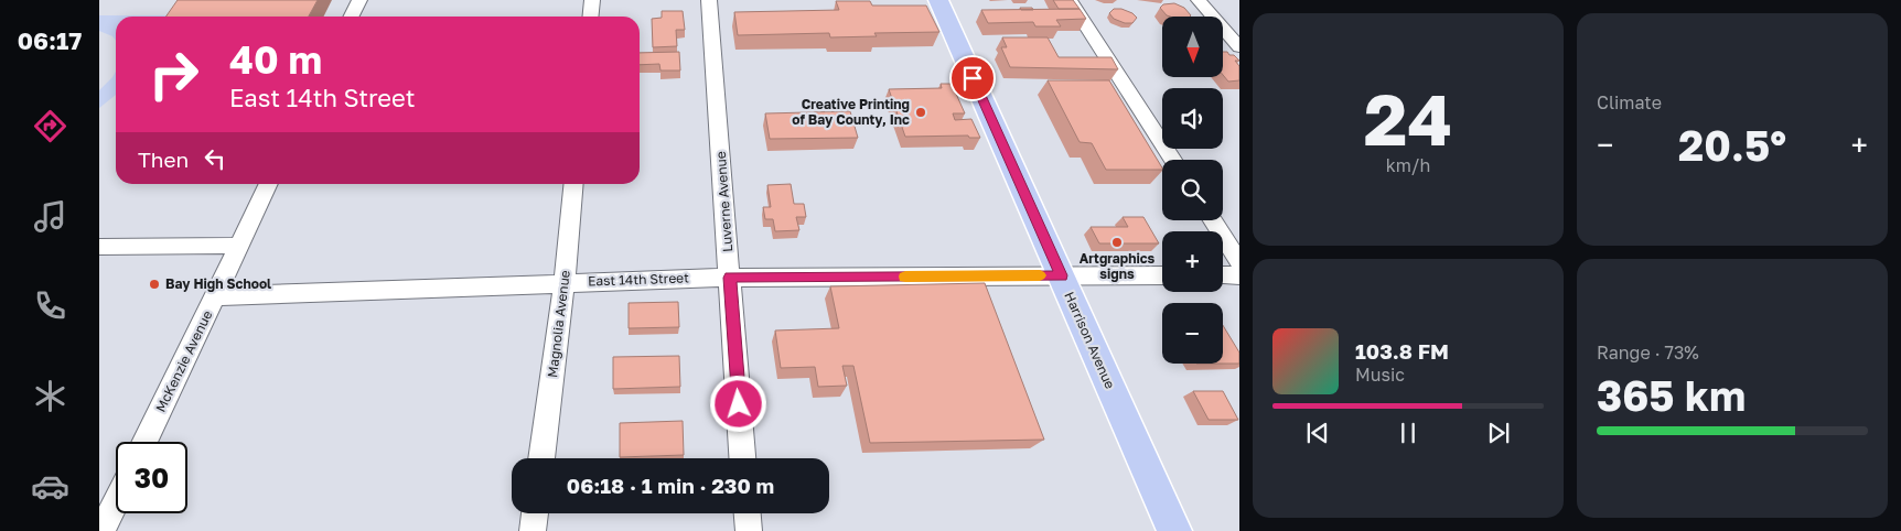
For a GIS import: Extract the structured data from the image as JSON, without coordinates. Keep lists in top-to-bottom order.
{
  "streets": {
    "main road": ["Harrison Avenue"],
    "street": [
      "Luverne Avenue",
      "East 14th Street",
      "Magnolia Avenue",
      "McKenzie Avenue"
    ]
  },
  "crossings": [
    ["Luverne Avenue", "East 14th Street"],
    ["East 14th Street", "Magnolia Avenue"],
    ["East 14th Street", "Harrison Avenue"],
    ["East 14th Street", "McKenzie Avenue"]
  ],
  "places": ["Creative Printing of Bay County, Inc", "Artgraphics signs", "Bay High School"],
  "north": "bottom",
  "page": {
    "tabs": "06:17",
    "tile": [
      ["24", "km/h"],
      "Climate",
      ["Range · 73%", "365 km"]
    ],
    "map_buttons": ["+", "−"],
    "turn": ["40 m", "East 14th Street"],
    "heat": ["−", "20.5°", "+"],
    "then": "Then",
    "song": ["103.8 FM", "Music"],
    "limit": "30",
    "trip": "06:18 · 1 min · 230 m"
  }
}
